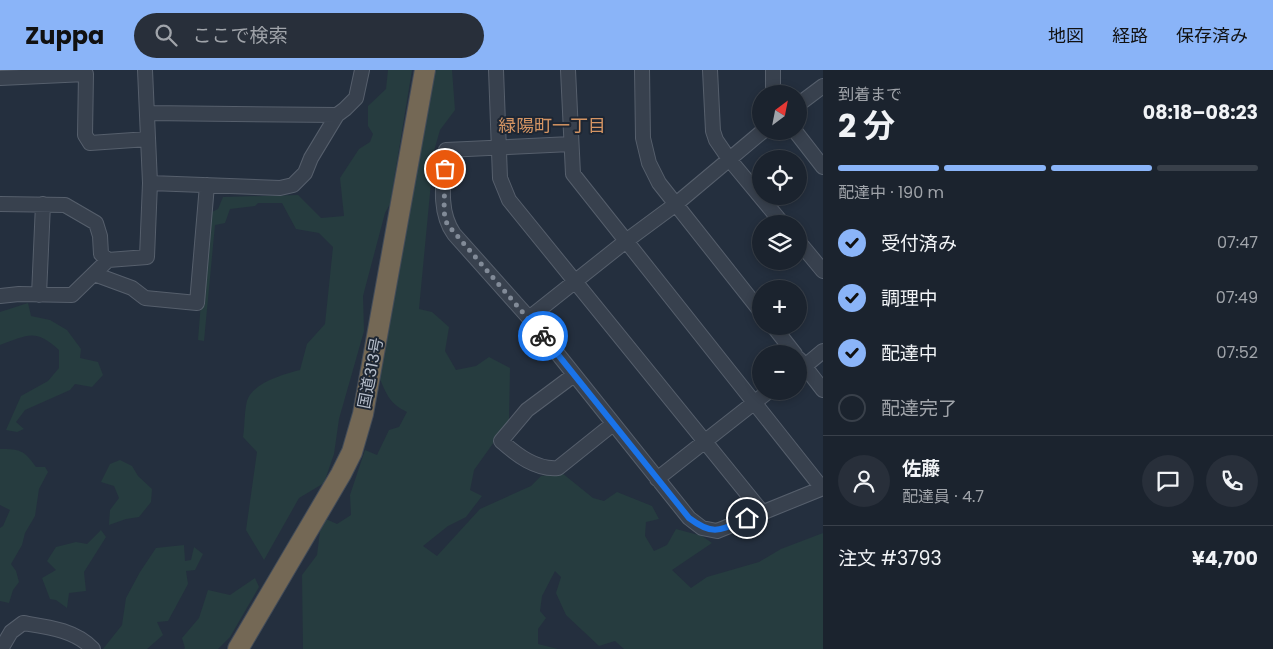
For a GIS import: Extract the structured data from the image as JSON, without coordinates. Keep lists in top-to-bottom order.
{
  "streets": {
    "highway": ["国道313号"]
  },
  "districts": ["緑陽町一丁目"],
  "north": "top right",
  "page": {
    "header": "Zuppa",
    "search": "ここで検索",
    "nav": ["地図", "経路", "保存済み"],
    "heading": ["2 分", "到着まで", "08:18–08:23"],
    "panel": [
      "佐藤",
      "配達員 · 4.7",
      "注文 #3793",
      "¥4,700"
    ],
    "map_buttons": ["+", "−"],
    "bar": "配達中 · 190 m",
    "list": [
      ["受付済み", "07:47"],
      ["調理中", "07:49"],
      ["配達中", "07:52"],
      "配達完了"
    ]
  }
}
